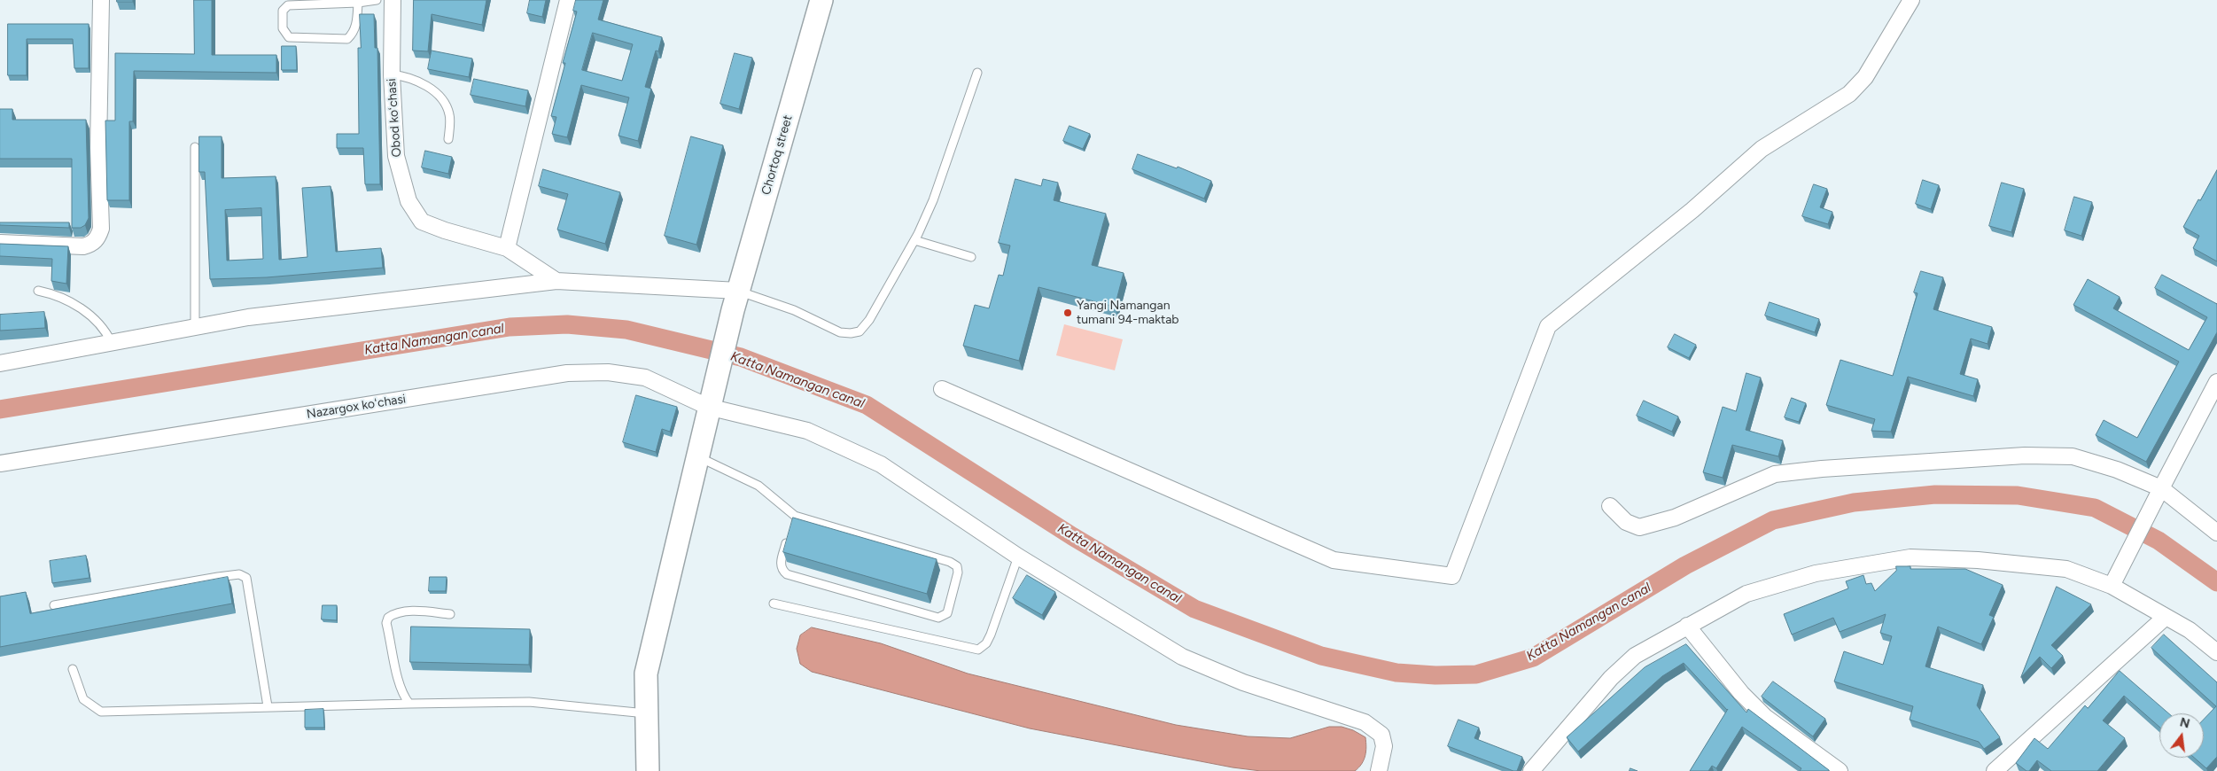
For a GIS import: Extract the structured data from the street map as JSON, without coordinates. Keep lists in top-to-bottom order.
{
  "streets": {
    "main road": ["Chortoq street"],
    "street": ["Obod koʻchasi", "Nazargox koʻchasi"]
  },
  "crossings": [
    ["Chortoq street", "Nazargox koʻchasi"]
  ],
  "water": ["Katta Namangan canal"],
  "places": ["Yangi Namangan tumani 94-maktab"],
  "north": "top"
}
